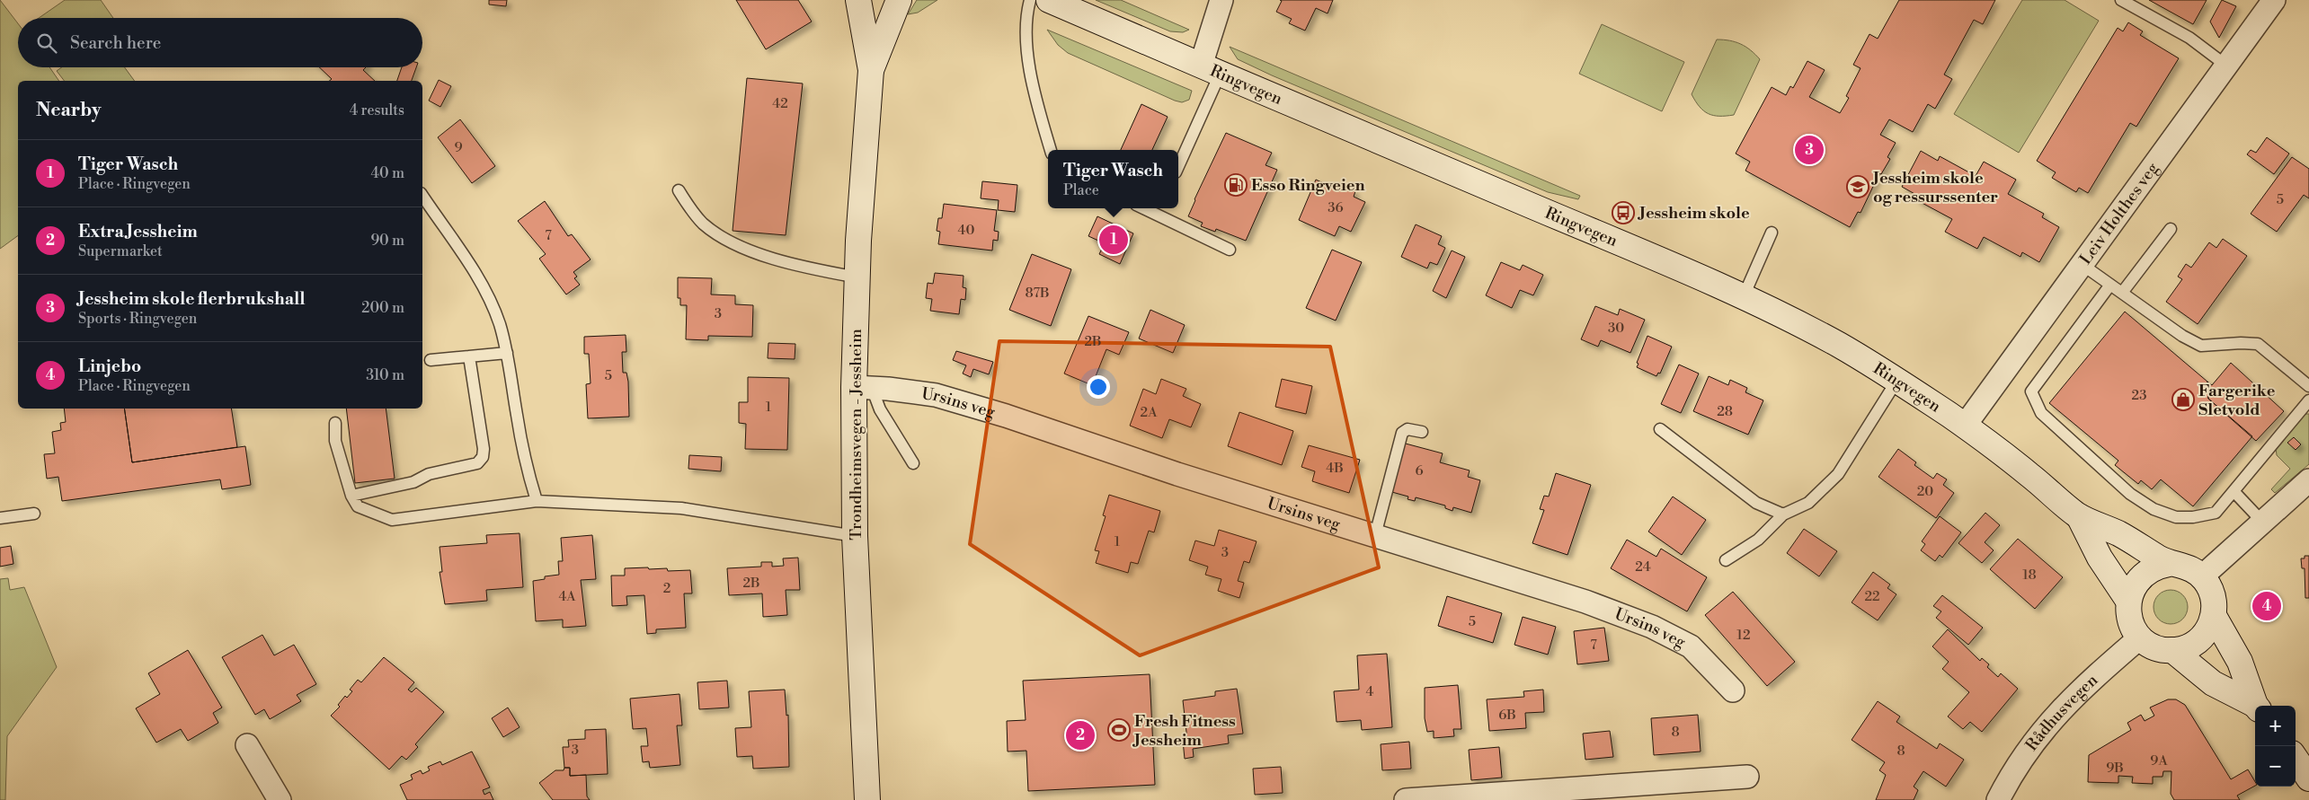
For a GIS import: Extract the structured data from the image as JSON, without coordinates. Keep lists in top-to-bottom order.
{
  "streets": {
    "main road": ["Ringvegen", "Trondheimsvegen - Jessheim"],
    "street": ["Leiv Holthes veg", "Ursins veg", "Rådhusvegen"]
  },
  "crossings": [
    ["Ringvegen", "Leiv Holthes veg"],
    ["Ringvegen", "Rådhusvegen"],
    ["Ursins veg", "Trondheimsvegen - Jessheim"]
  ],
  "places": {
    "fuel station": ["Esso Ringveien"],
    "school or university": ["Jessheim skole og ressurssenter"],
    "bus stop": ["Jessheim skole"],
    "shop": ["Fargerike Sletvold"],
    "sports": ["Fresh Fitness Jessheim"]
  },
  "house_numbers": [
    "42",
    "9",
    "5",
    "36",
    "40",
    "7",
    "87B",
    "3",
    "30",
    "2B",
    "5",
    "23",
    "1",
    "28",
    "2A",
    "4B",
    "6",
    "20",
    "1",
    "3",
    "24",
    "18",
    "2B",
    "2",
    "4A",
    "22",
    "5",
    "12",
    "7",
    "4",
    "6B",
    "8",
    "3",
    "8",
    "9A",
    "9B"
  ],
  "page": {
    "search": "Search here",
    "heading": ["Nearby", "4 results"],
    "pins": [
      "3",
      "1",
      "4",
      "2"
    ],
    "list": [
      {
        "mark": "1",
        "name": "Tiger Wasch",
        "note": "Place · Ringvegen",
        "value": "40 m"
      },
      {
        "mark": "2",
        "name": "Extra Jessheim",
        "note": "Supermarket",
        "value": "90 m"
      },
      {
        "mark": "3",
        "name": "Jessheim skole flerbrukshall",
        "note": "Sports · Ringvegen",
        "value": "200 m"
      },
      {
        "mark": "4",
        "name": "Linjebo",
        "note": "Place · Ringvegen",
        "value": "310 m"
      }
    ],
    "popup": ["Tiger Wasch", "Place"],
    "map_buttons": ["+", "−"]
  }
}
